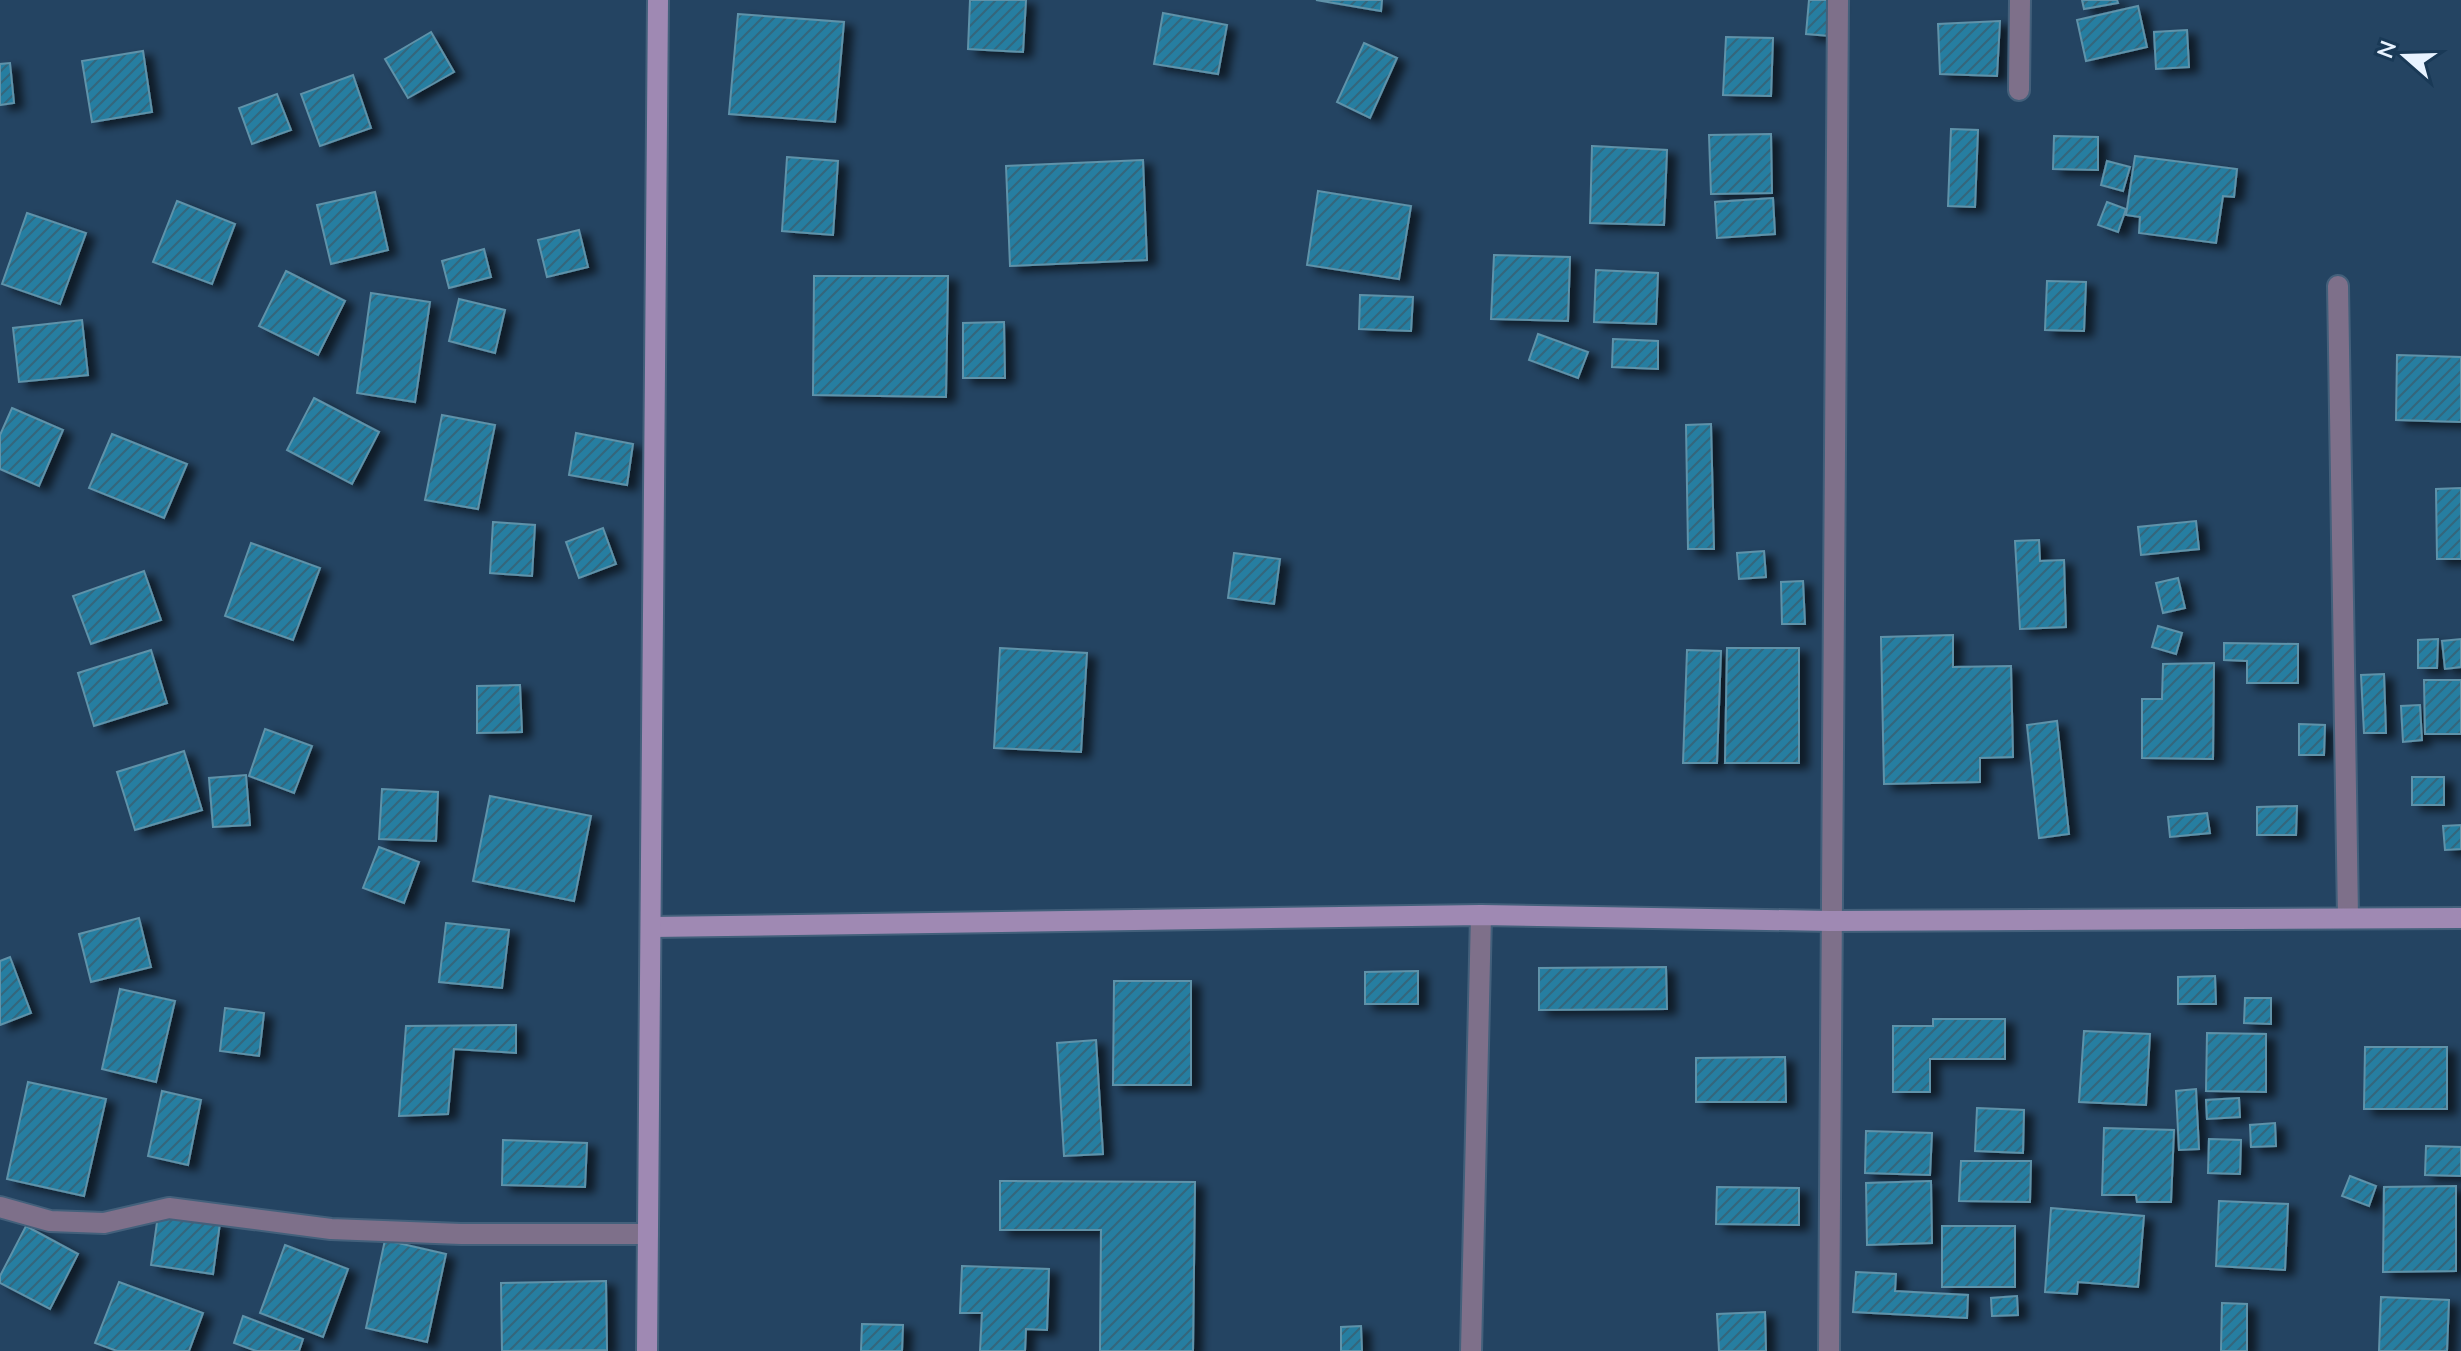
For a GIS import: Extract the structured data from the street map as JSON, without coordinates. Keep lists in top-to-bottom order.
{
  "north": "left"
}
